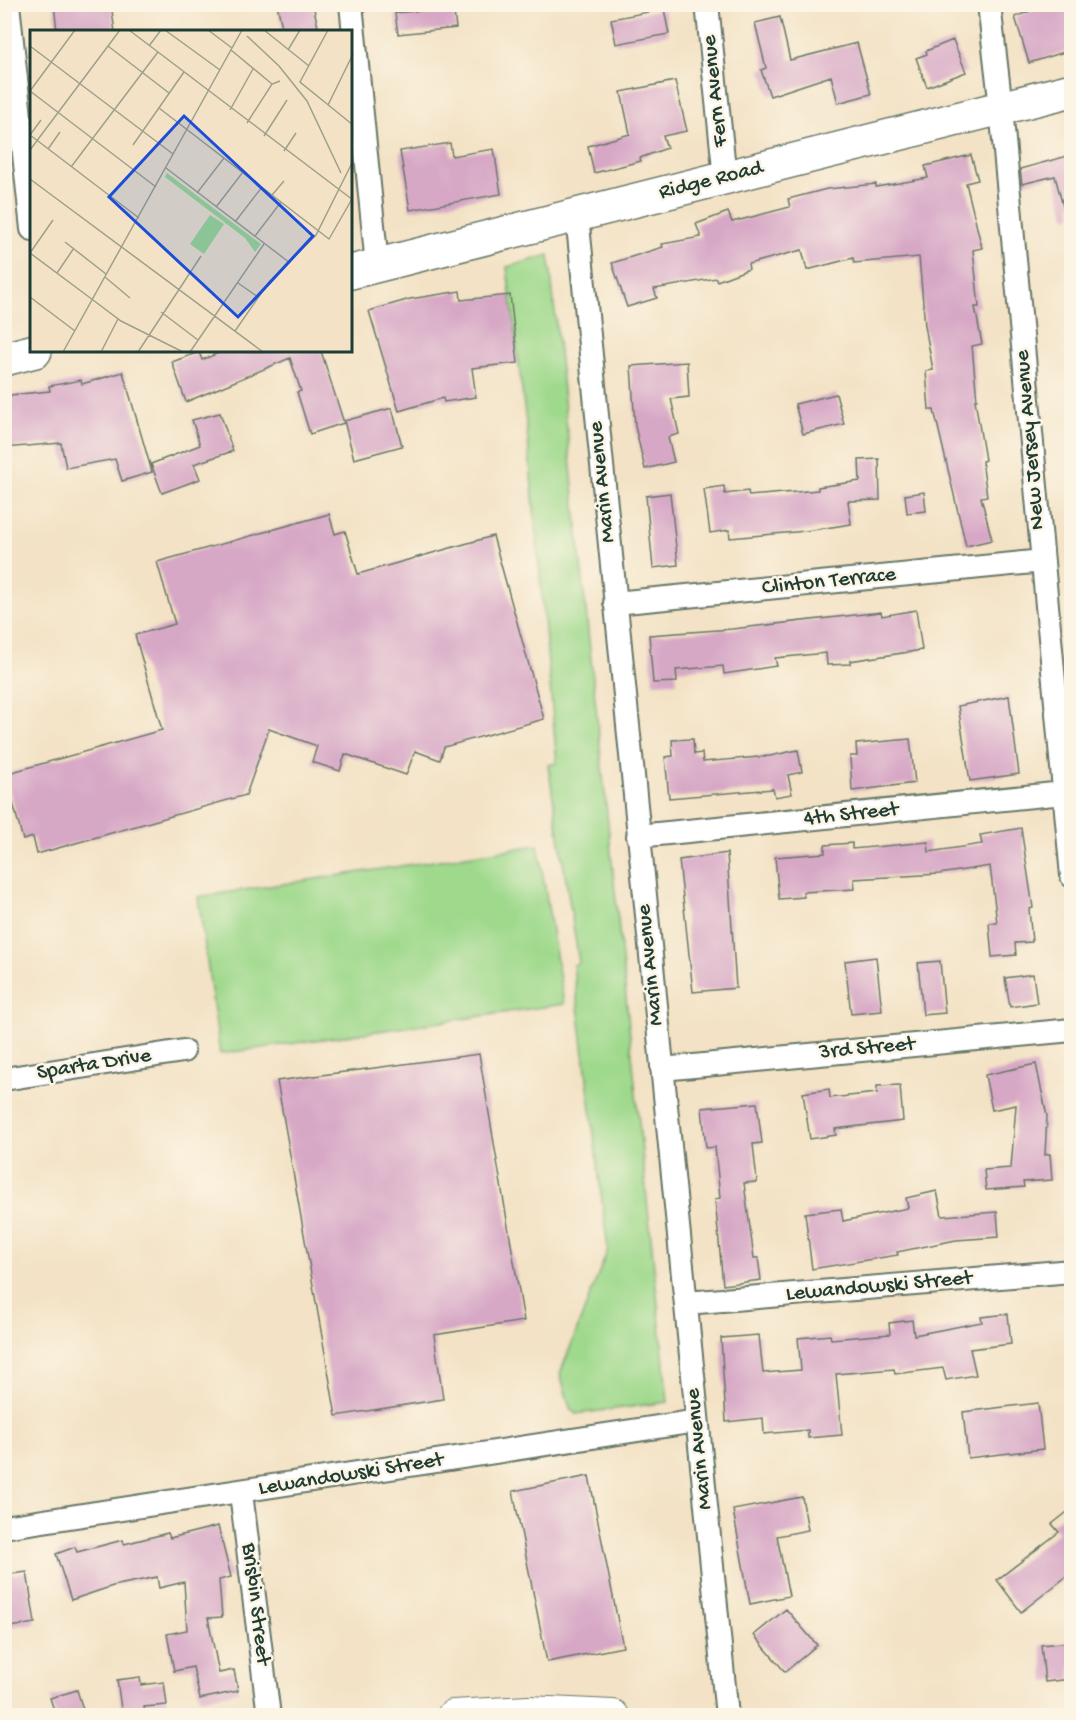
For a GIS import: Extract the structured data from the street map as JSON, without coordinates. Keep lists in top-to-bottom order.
{
  "streets": {
    "main road": ["Ridge Road"],
    "street": [
      "Fern Avenue",
      "New Jersey Avenue",
      "Marin Avenue",
      "Clinton Terrace",
      "4th Street",
      "3rd Street",
      "Sparta Drive",
      "Lewandowski Street",
      "Brisbin Street"
    ]
  },
  "crossings": [
    ["Fern Avenue", "Ridge Road"],
    ["Ridge Road", "New Jersey Avenue"],
    ["Ridge Road", "Marin Avenue"],
    ["New Jersey Avenue", "Clinton Terrace"],
    ["New Jersey Avenue", "4th Street"],
    ["Marin Avenue", "Clinton Terrace"],
    ["Marin Avenue", "4th Street"],
    ["Marin Avenue", "3rd Street"],
    ["Marin Avenue", "Lewandowski Street"],
    ["Lewandowski Street", "Brisbin Street"]
  ]
}
